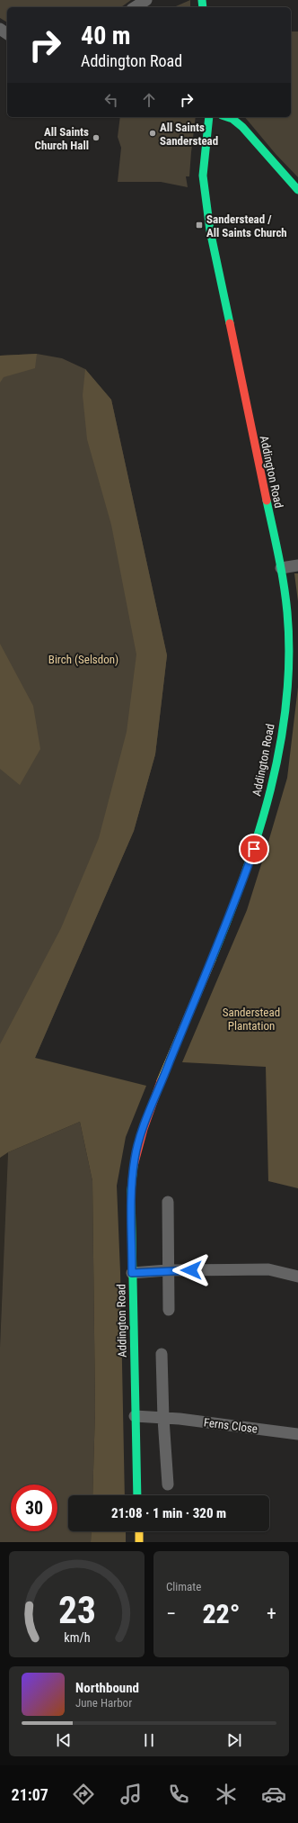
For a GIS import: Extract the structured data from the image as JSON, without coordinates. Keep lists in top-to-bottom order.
{
  "streets": {
    "main road": ["Addington Road"],
    "street": ["Ferns Close"]
  },
  "crossings": [
    ["Addington Road", "Ferns Close"]
  ],
  "parks": ["Birch (Selsdon)", "Sanderstead Plantation"],
  "places": {
    "other": ["All Saints Sanderstead", "All Saints Church Hall"],
    "transit": ["Sanderstead / All Saints Church"]
  },
  "page": {
    "turn": ["40 m", "Addington Road"],
    "limit": "30",
    "trip": "21:08 · 1 min · 320 m",
    "tile": "Climate",
    "heat": ["−", "22°", "+"],
    "song": ["Northbound", "June Harbor"],
    "tabs": "21:07",
    "gauge": ["23", "km/h"]
  }
}
